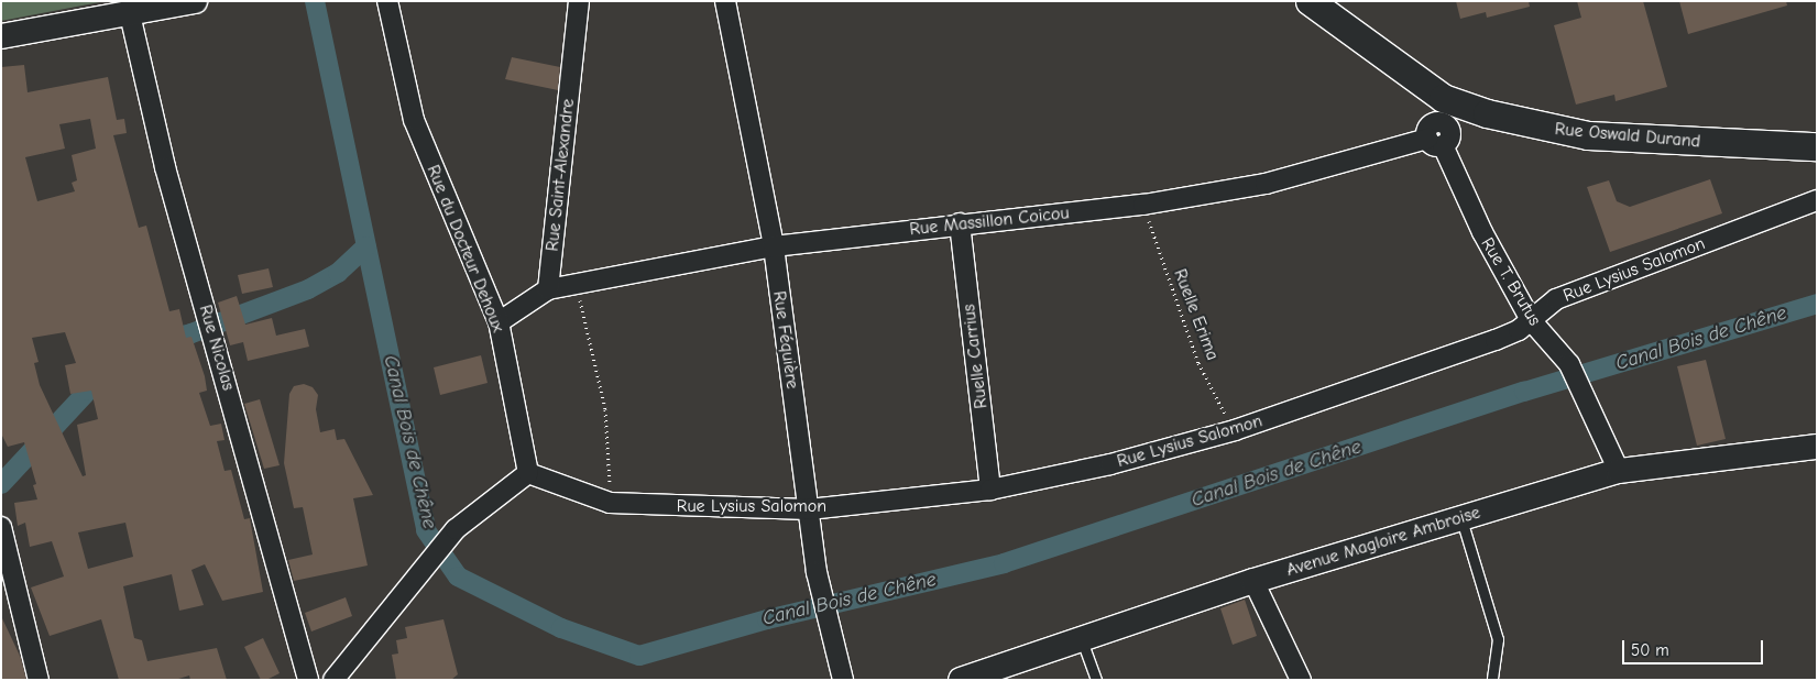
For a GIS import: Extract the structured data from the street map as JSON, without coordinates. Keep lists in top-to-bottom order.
{
  "streets": {
    "main road": ["Rue Oswald Durand"],
    "street": [
      "Rue Saint-Alexandre",
      "Rue Massillon Coicou",
      "Rue du Docteur Dehoux",
      "Rue Lysius Salomon",
      "Rue T. Brutus",
      "Rue Féquière",
      "Rue Nicolas",
      "Ruelle Carrius",
      "Avenue Magloire Ambroise"
    ],
    "path": ["Ruelle Erima"]
  },
  "crossings": [
    ["Rue Saint-Alexandre", "Rue Massillon Coicou"],
    ["Rue Massillon Coicou", "Rue T. Brutus"],
    ["Rue Massillon Coicou", "Ruelle Erima"],
    ["Rue Massillon Coicou", "Rue Féquière"],
    ["Rue Massillon Coicou", "Ruelle Carrius"],
    ["Rue du Docteur Dehoux", "Rue Lysius Salomon"],
    ["Rue Lysius Salomon", "Rue T. Brutus"],
    ["Rue Lysius Salomon", "Ruelle Erima"],
    ["Rue Lysius Salomon", "Rue Féquière"],
    ["Rue Lysius Salomon", "Ruelle Carrius"],
    ["Rue T. Brutus", "Avenue Magloire Ambroise"]
  ],
  "water": ["Canal Bois de Chêne"],
  "scale_bar": "50 m"
}
